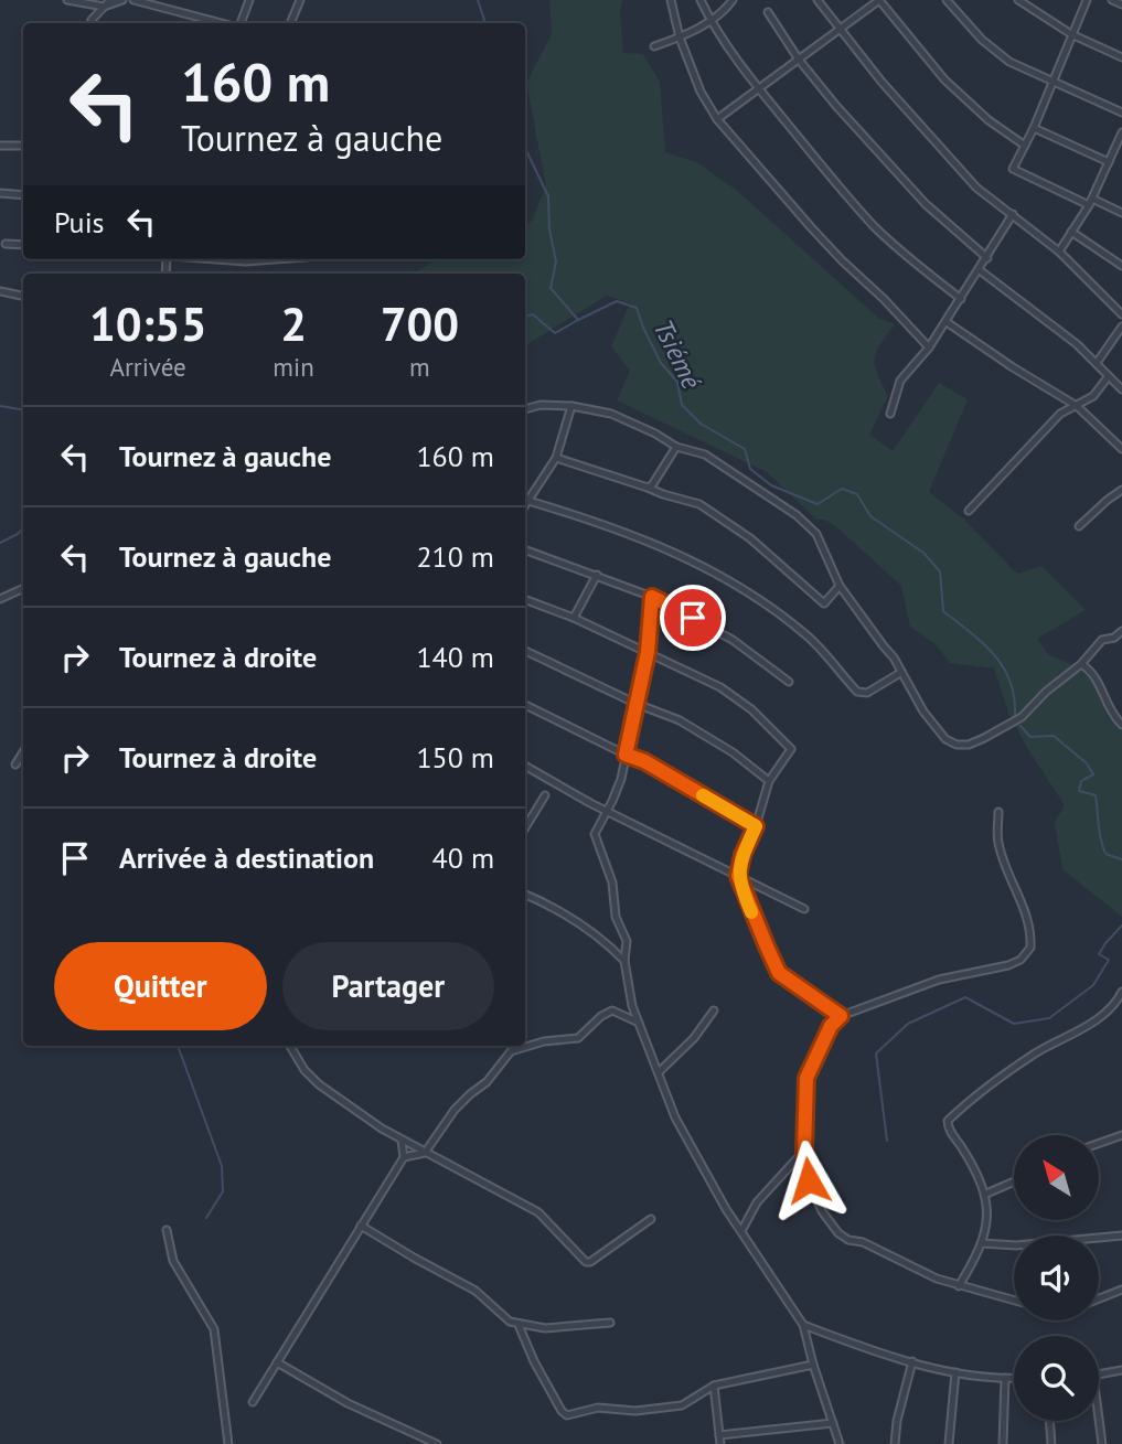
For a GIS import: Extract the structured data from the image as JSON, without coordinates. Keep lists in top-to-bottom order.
{
  "water": ["Tsiémé"],
  "north": "top left",
  "page": {
    "turn": ["160 m", "Tournez à gauche"],
    "then": "Puis",
    "eta": [
      "10:55",
      "Arrivée",
      "2",
      "min",
      "700",
      "m"
    ],
    "list": [
      {
        "name": "Tournez à gauche",
        "value": "160 m"
      },
      {
        "name": "Tournez à gauche",
        "value": "210 m"
      },
      {
        "name": "Tournez à droite",
        "value": "140 m"
      },
      {
        "name": "Tournez à droite",
        "value": "150 m"
      },
      {
        "name": "Arrivée à destination",
        "value": "40 m"
      }
    ],
    "buttons": ["Quitter", "Partager"]
  }
}
